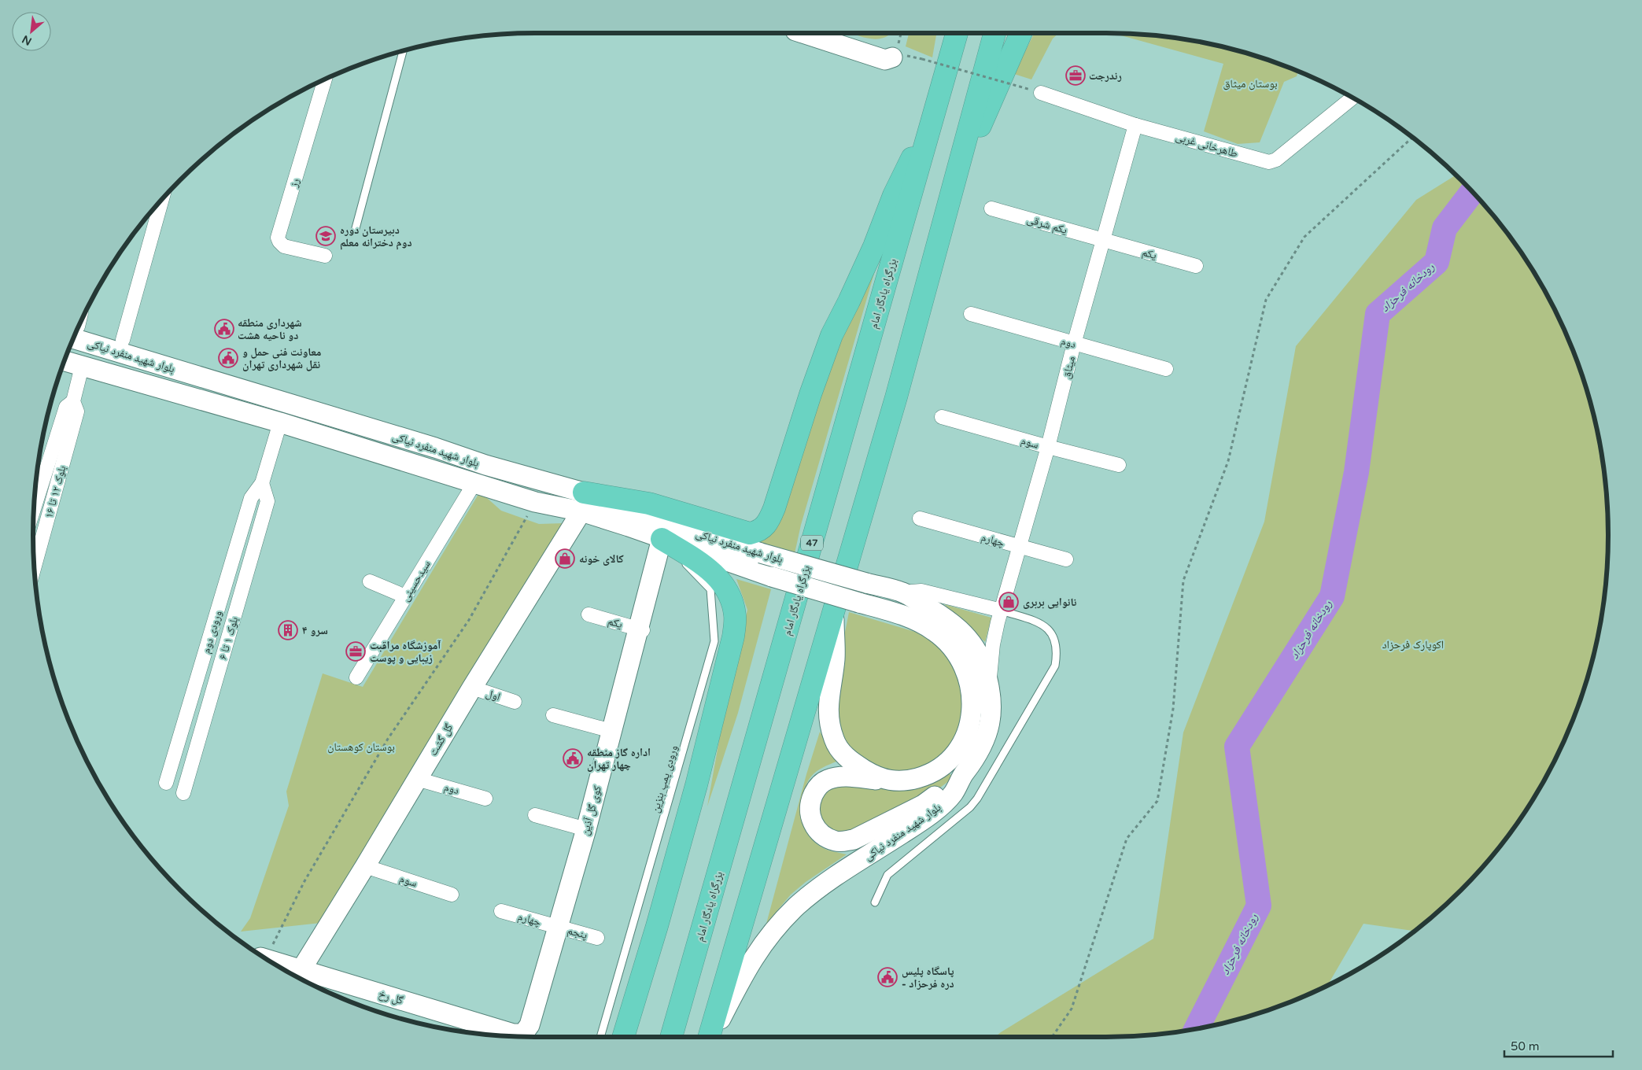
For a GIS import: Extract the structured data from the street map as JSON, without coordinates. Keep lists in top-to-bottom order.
{
  "streets": {
    "highway": ["بزرگراه یادگار امام", "47"],
    "main road": [
      "بلوار شهید منفرد نیاکی",
      "گل گشت",
      "کوی گل آذین",
      "گل رخ"
    ],
    "street": [
      "طاهرخانی غربی",
      "رز",
      "یکم شرقی",
      "یکم",
      "دوم",
      "میثاق",
      "سوم",
      "بلوک ۱۲ تا ۱۶",
      "چهارم",
      "سیدحسینی",
      "ورودی دوم",
      "بلوک ۱ تا ۶",
      "اول",
      "پنجم"
    ],
    "lane": ["ورودی پمپ بنزین"]
  },
  "crossings": [
    ["طاهرخانی غربی", "میثاق"],
    ["یکم شرقی", "یکم"],
    ["یکم شرقی", "میثاق"],
    ["یکم", "میثاق"],
    ["یکم", "کوی گل آذین"],
    ["دوم", "میثاق"],
    ["دوم", "گل گشت"],
    ["بلوار شهید منفرد نیاکی", "میثاق"],
    ["بلوار شهید منفرد نیاکی", "سیدحسینی"],
    ["بلوار شهید منفرد نیاکی", "ورودی دوم"],
    ["بلوار شهید منفرد نیاکی", "گل گشت"],
    ["بلوار شهید منفرد نیاکی", "ورودی پمپ بنزین"],
    ["بلوار شهید منفرد نیاکی", "کوی گل آذین"],
    ["میثاق", "سوم"],
    ["میثاق", "چهارم"],
    ["سوم", "گل گشت"],
    ["چهارم", "کوی گل آذین"],
    ["چهارم", "پنجم"],
    ["ورودی دوم", "بلوک ۱ تا ۶"],
    ["اول", "گل گشت"],
    ["گل گشت", "گل رخ"],
    ["ورودی پمپ بنزین", "کوی گل آذین"],
    ["کوی گل آذین", "پنجم"],
    ["کوی گل آذین", "گل رخ"]
  ],
  "water": ["رودخانه فرحزاد"],
  "parks": ["بوستان میثاق", "اکوپارک فرحزاد", "بوستان کوهستان"],
  "places": {
    "office": ["رندرجت", "آموزشگاه مراقبت زیبایی و پوست"],
    "school or university": ["دبیرستان دوره دوم دخترانه معلم"],
    "public building": [
      "شهرداری منطقه دو ناحیه هشت",
      "معاونت فنی حمل و نقل شهرداری تهران",
      "اداره گاز منطقه چهار تهران",
      "پاسگاه پلیس - دره فرحزاد"
    ],
    "shop": ["کالای خونه", "نانوایی بربری"],
    "building": ["سرو ۴"]
  },
  "scale_bar": "50 m",
  "north": "bottom left"
}
